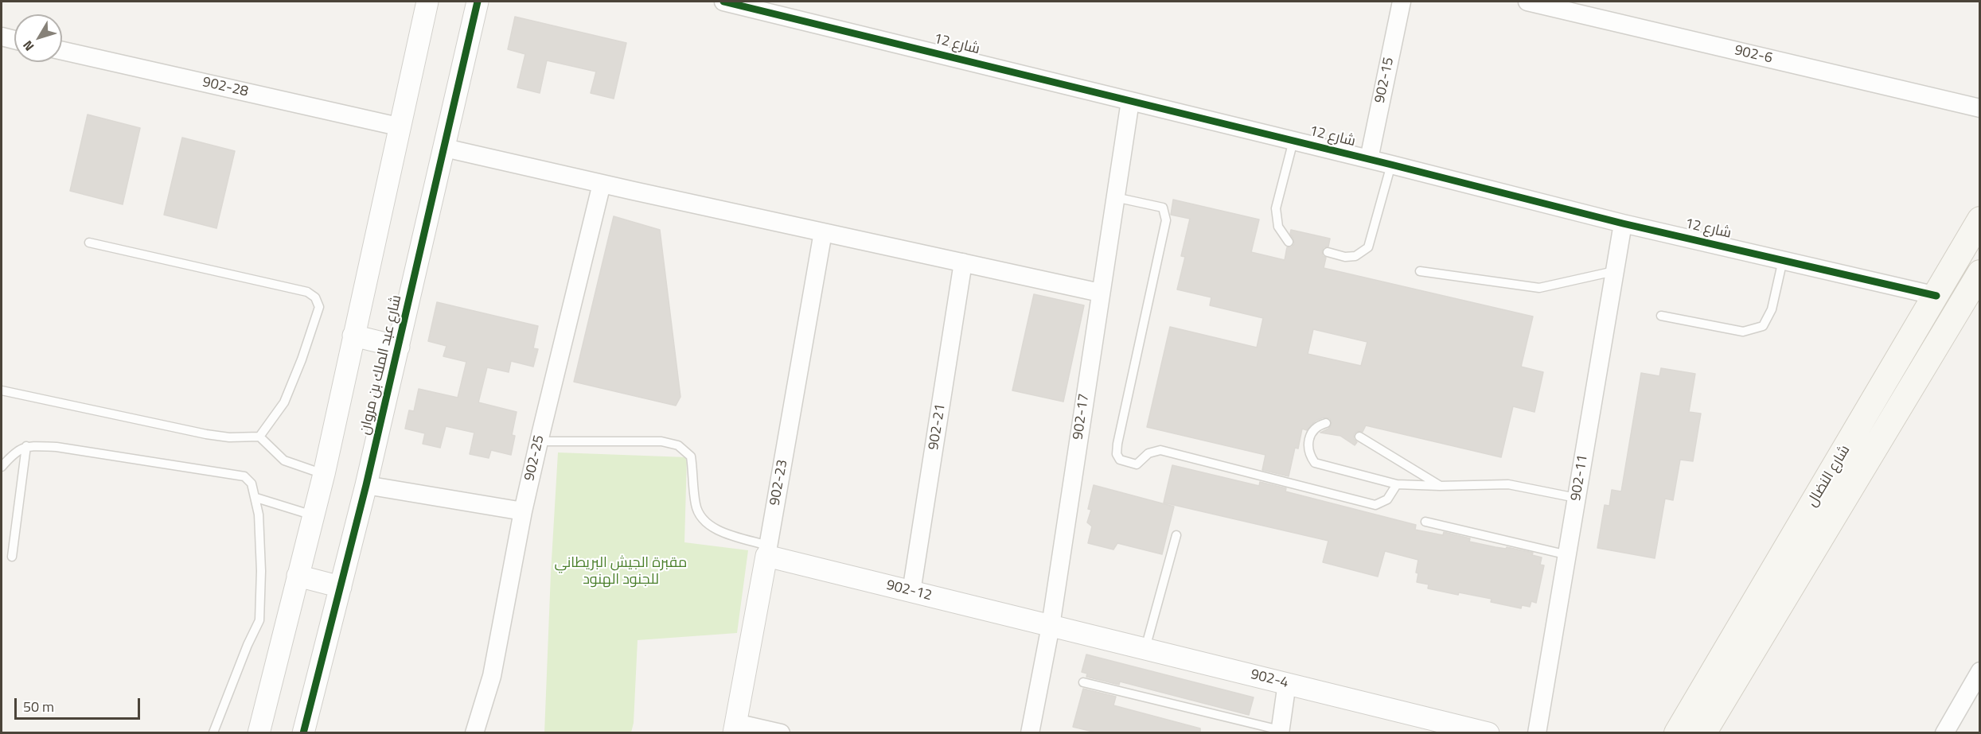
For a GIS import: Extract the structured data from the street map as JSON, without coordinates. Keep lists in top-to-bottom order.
{
  "streets": {
    "main road": ["شارع النضال"],
    "street": [
      "شارع 12",
      "902-6",
      "902-15",
      "902-28",
      "شارع عبد الملك بن مروان",
      "902-17",
      "902-21",
      "902-25",
      "902-11",
      "902-23",
      "902-12",
      "902-4"
    ]
  },
  "crossings": [
    ["شارع 12", "902-15"],
    ["شارع 12", "902-17"],
    ["شارع 12", "شارع النضال"],
    ["شارع 12", "902-11"],
    ["902-17", "902-12"],
    ["902-17", "902-4"],
    ["902-21", "902-12"],
    ["902-23", "902-12"],
    ["902-12", "902-4"]
  ],
  "parks": ["مقبرة الجيش البريطاني للجنود الهنود"],
  "scale_bar": "50 m",
  "north": "bottom left"
}
